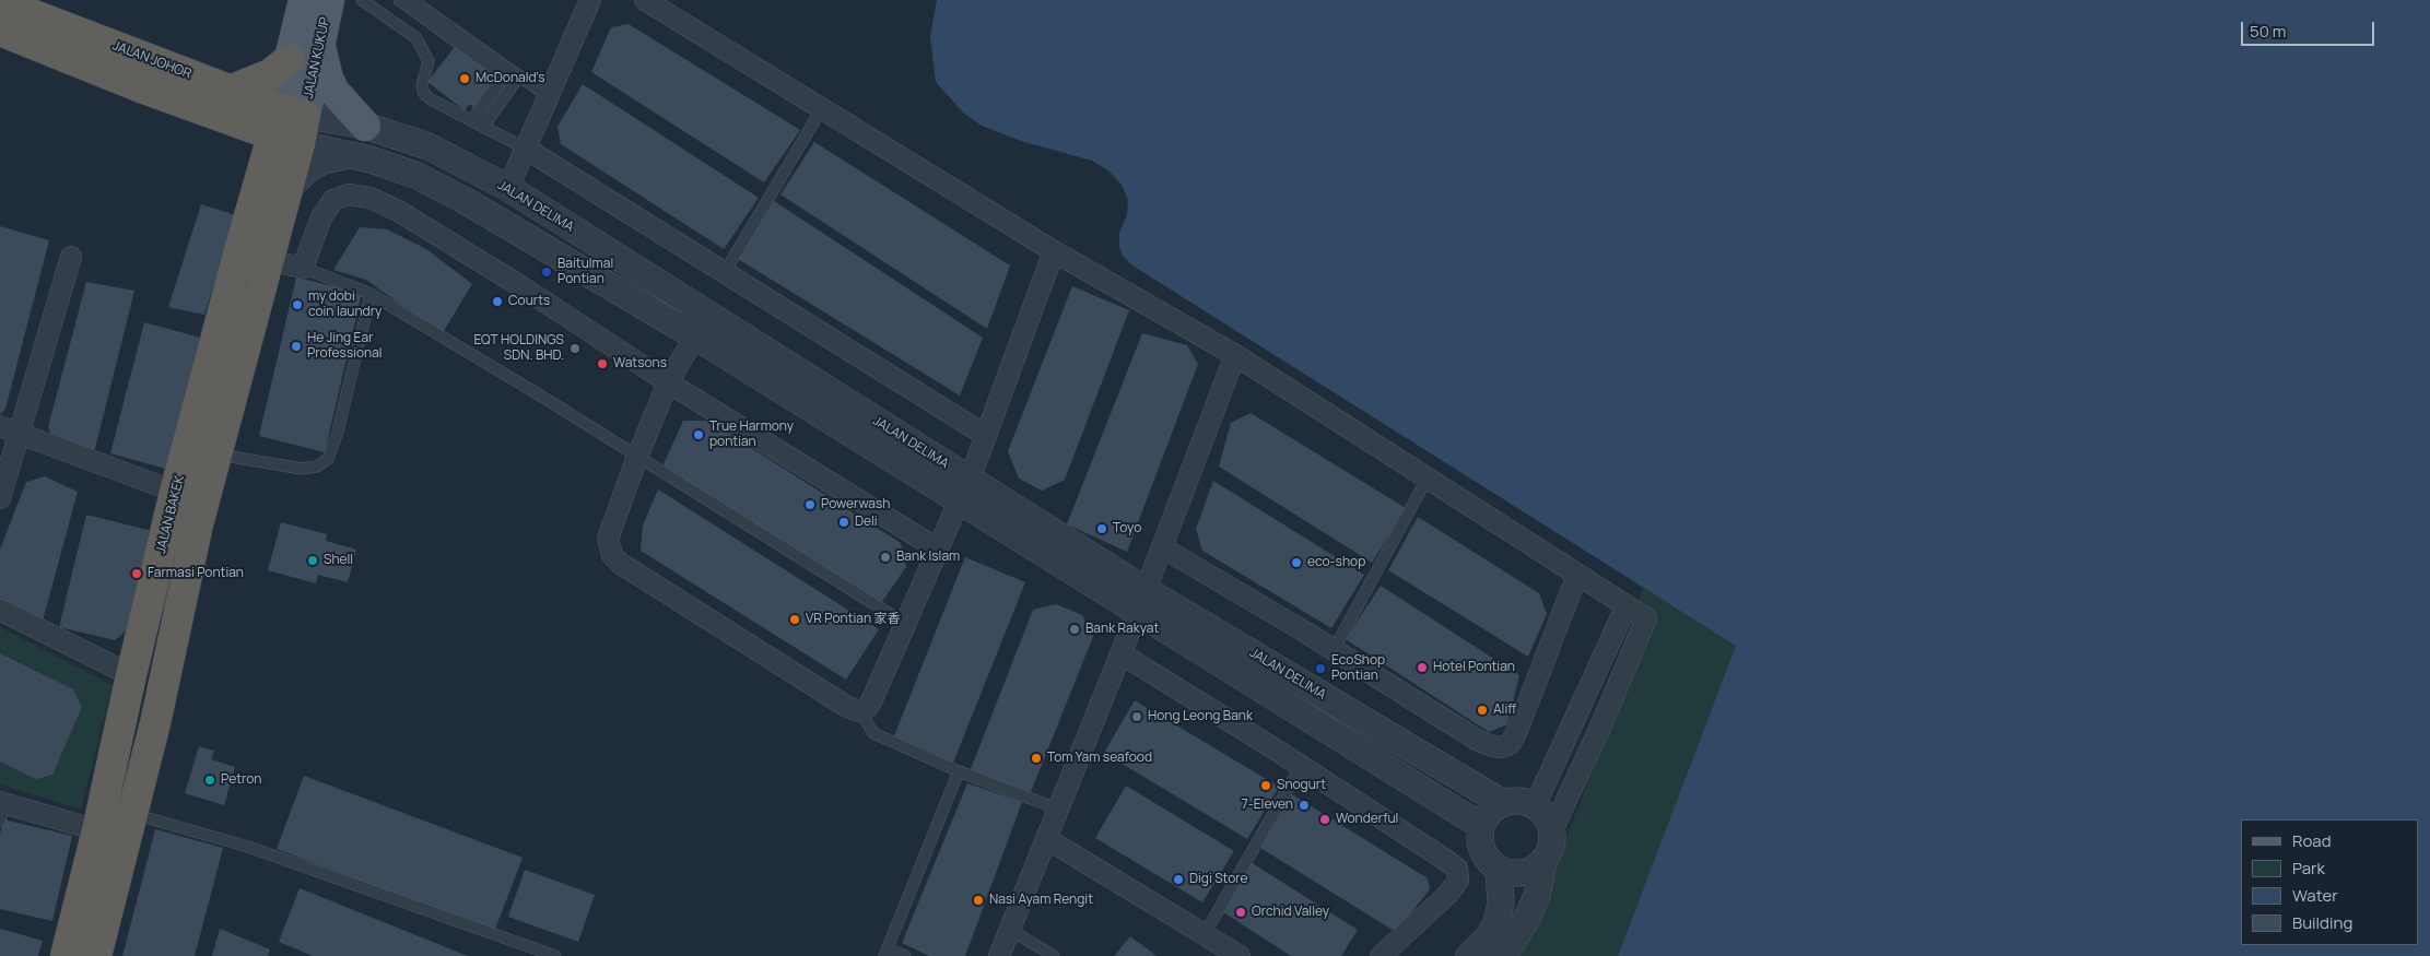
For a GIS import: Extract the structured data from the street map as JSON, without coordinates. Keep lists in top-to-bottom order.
{
  "streets": {
    "highway": ["JALAN JOHOR", "JALAN BAKEK"],
    "main road": ["JALAN KUKUP"],
    "street": ["JALAN DELIMA"]
  },
  "crossings": [
    ["JALAN KUKUP", "JALAN JOHOR"],
    ["JALAN KUKUP", "JALAN DELIMA"],
    ["JALAN KUKUP", "JALAN BAKEK"],
    ["JALAN JOHOR", "JALAN DELIMA"],
    ["JALAN JOHOR", "JALAN BAKEK"],
    ["JALAN DELIMA", "JALAN BAKEK"]
  ],
  "places": [
    "McDonald's",
    "Baitulmal Pontian",
    "Courts",
    "my dobi coin laundry",
    "He Jing Ear Professional",
    "EQT HOLDINGS SDN. BHD.",
    "Watsons",
    "True Harmony pontian",
    "Powerwash",
    "Deli",
    "Toyo",
    "Bank Islam",
    "Shell",
    "eco-shop",
    "Farmasi Pontian",
    "VR Pontian 家香",
    "Bank Rakyat",
    "Hotel Pontian",
    "EcoShop Pontian",
    "Aliff",
    "Hong Leong Bank",
    "Tom Yam seafood",
    "Petron",
    "Snogurt",
    "7-Eleven",
    "Wonderful",
    "Digi Store",
    "Nasi Ayam Rengit",
    "Orchid Valley"
  ],
  "legend": [
    "Road",
    "Park",
    "Water",
    "Building"
  ],
  "scale_bar": "50 m"
}
